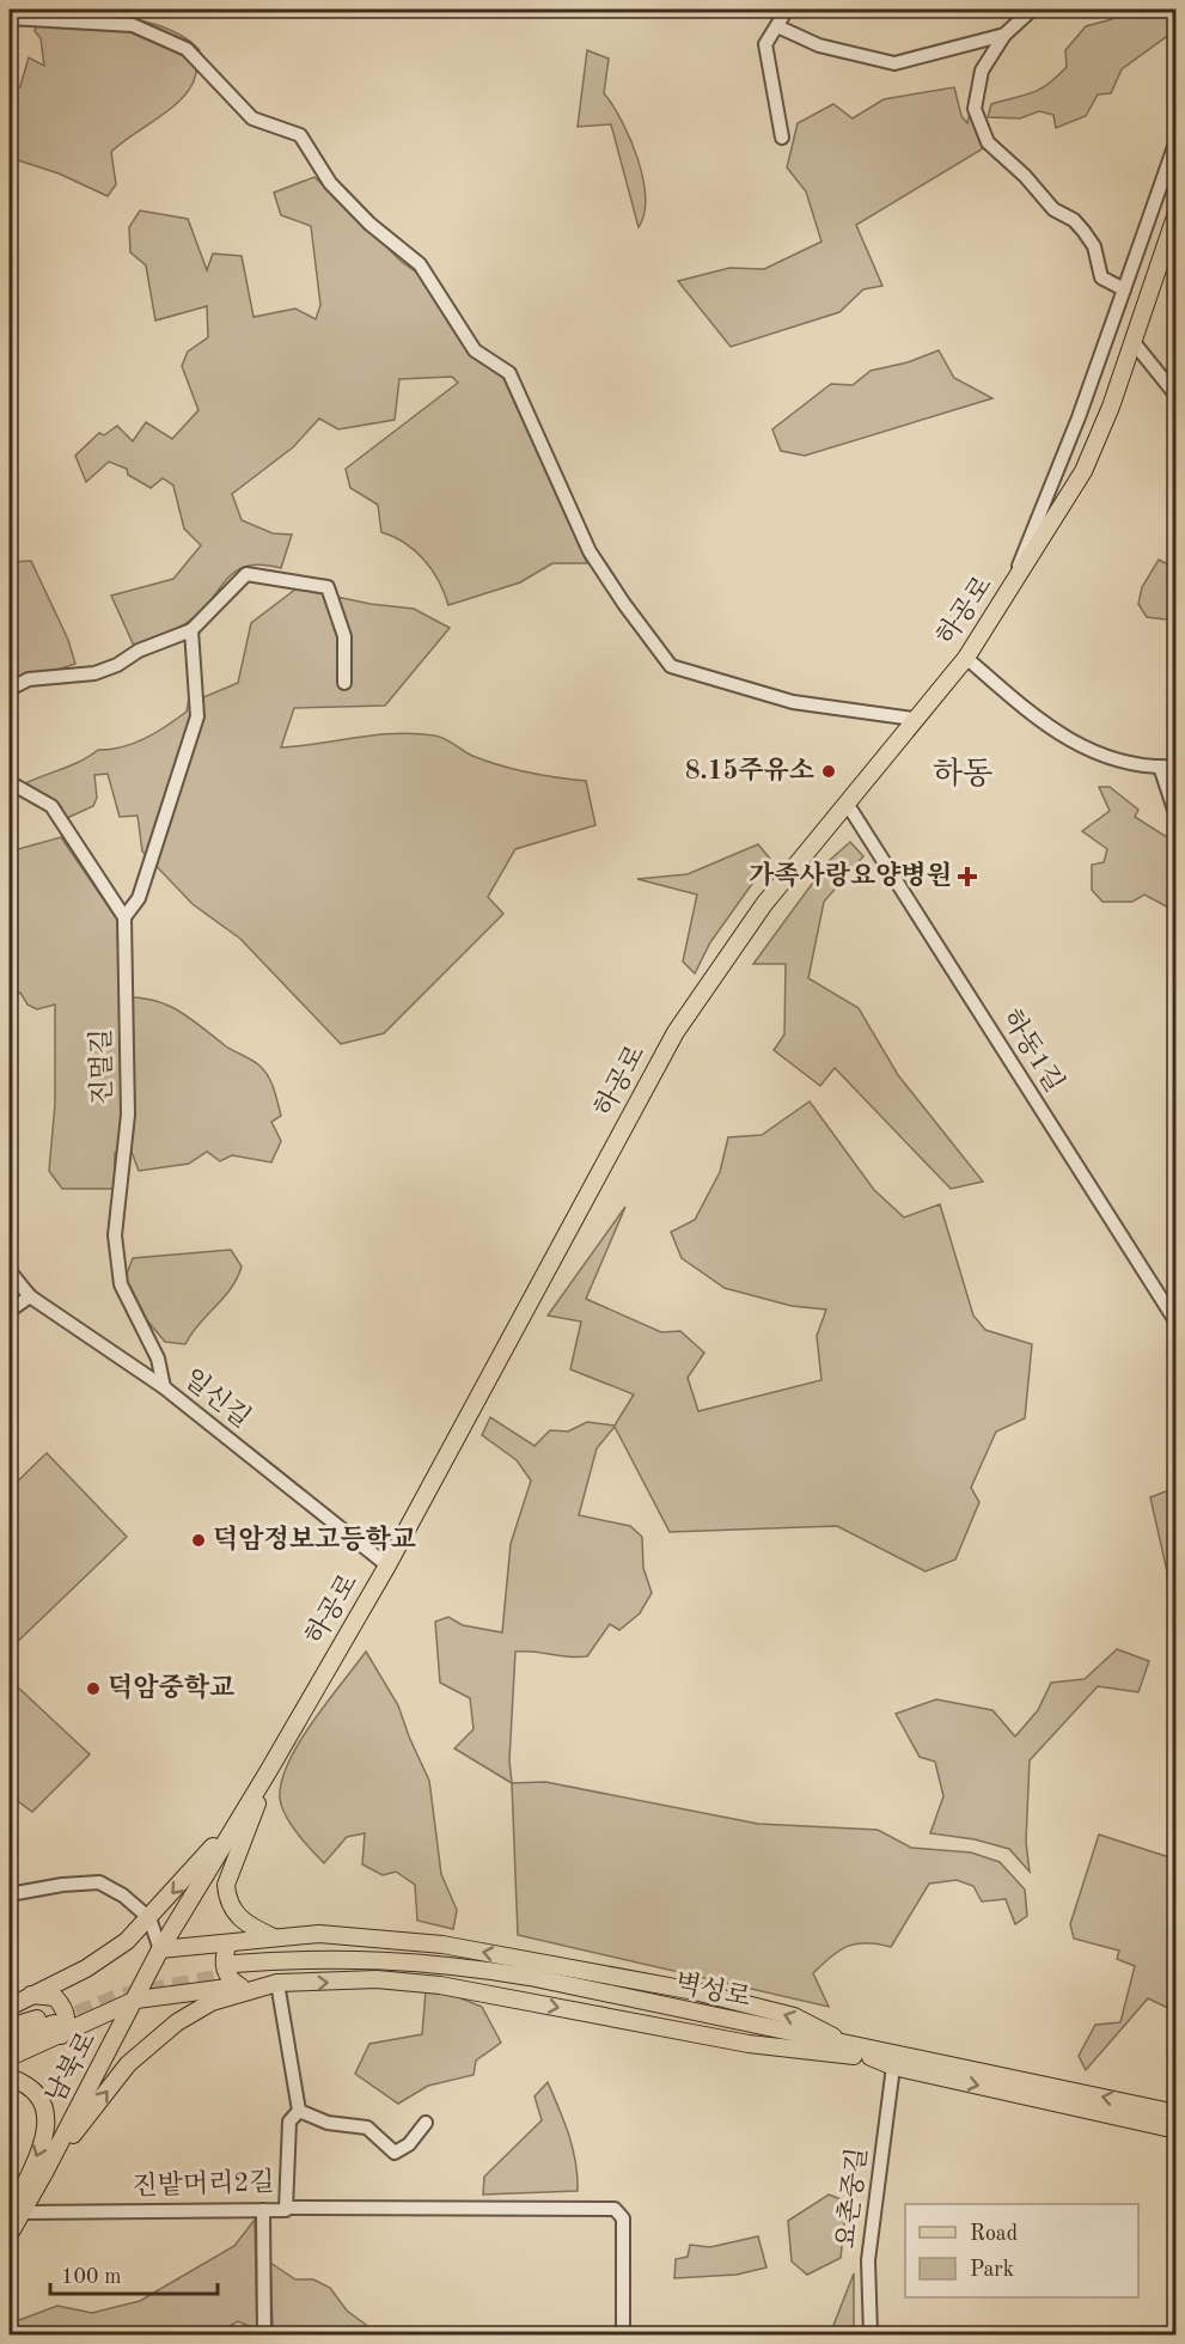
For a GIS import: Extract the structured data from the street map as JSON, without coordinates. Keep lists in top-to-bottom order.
{
  "streets": {
    "main road": ["하공로", "벽성로", "남북로"],
    "street": [
      "하동1길",
      "진멀길",
      "일신길",
      "진밭머리2길",
      "요촌중길"
    ]
  },
  "crossings": [
    ["하공로", "하동1길"],
    ["하공로", "일신길"],
    ["하공로", "남북로"],
    ["진멀길", "일신길"],
    ["벽성로", "요촌중길"],
    ["남북로", "진밭머리2길"]
  ],
  "districts": ["하동"],
  "places": {
    "other": ["8.15주유소", "덕암정보고등학교", "덕암중학교"],
    "health": ["가족사랑요양병원"]
  },
  "legend": ["Road", "Park"],
  "scale_bar": "100 m"
}
